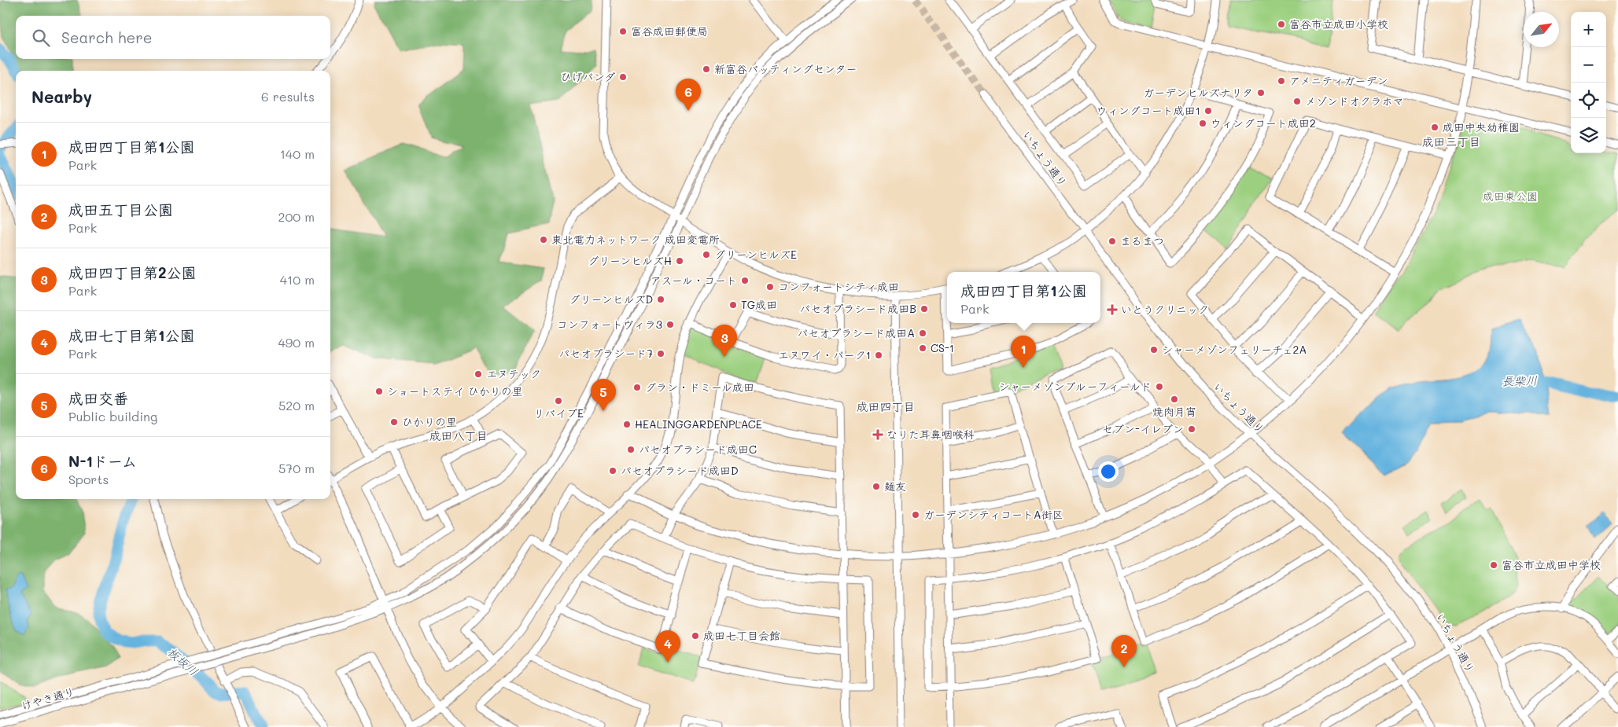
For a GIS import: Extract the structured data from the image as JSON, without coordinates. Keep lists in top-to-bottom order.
{
  "streets": {
    "street": ["いちょう通り", "けやき通り"]
  },
  "districts": ["成田三丁目", "成田四丁目", "成田八丁目"],
  "water": ["長柴川", "板坂川"],
  "parks": ["成田東公園"],
  "places": {
    "other": [
      "富谷市立成田小学校",
      "富谷成田郵便局",
      "新富谷バッティングセンター",
      "ひげパンダ",
      "アメニティガーデン",
      "ガーデンヒルズナリタ",
      "メゾンドオクラホマ",
      "ウィングコート成田1",
      "ウィングコート成田2",
      "成田中央幼稚園",
      "東北電力ネットワーク 成田変電所",
      "まるまつ",
      "グリーンヒルズE",
      "グリーンヒルズH",
      "アスール・コート",
      "コンフォートシティ成田",
      "グリーンヒルズD",
      "TG成田",
      "パセオプラシード成田B",
      "コンフォートヴィラ3",
      "パセオプラシード成田A",
      "CS-1",
      "シャーメゾンフェリーチェ2A",
      "パセオプラシード7",
      "エヌワイ・パーク1",
      "エヌテック",
      "シャーメゾンブルーフィールド",
      "グラン・ドミール成田",
      "ショートステイ ひかりの里",
      "焼肉月宵",
      "リバイブE",
      "ひかりの里",
      "HEALINGGARDENPLACE",
      "セブン-イレブン",
      "パセオプラシード成田C",
      "パセオプラシード成田D",
      "麺友",
      "ガーデンシティコートA街区",
      "富谷市立成田中学校",
      "成田七丁目会館"
    ],
    "health": ["いとうクリニック", "なりた耳鼻咽喉科"]
  },
  "north": "top right",
  "page": {
    "map_buttons": ["+", "−"],
    "search": "Search here",
    "heading": ["Nearby", "6 results"],
    "pins": [
      "6",
      "3",
      "1",
      "5",
      "4",
      "2"
    ],
    "list": [
      {
        "mark": "1",
        "name": "成田四丁目第1公園",
        "note": "Park",
        "value": "140 m"
      },
      {
        "mark": "2",
        "name": "成田五丁目公園",
        "note": "Park",
        "value": "200 m"
      },
      {
        "mark": "3",
        "name": "成田四丁目第2公園",
        "note": "Park",
        "value": "410 m"
      },
      {
        "mark": "4",
        "name": "成田七丁目第1公園",
        "note": "Park",
        "value": "490 m"
      },
      {
        "mark": "5",
        "name": "成田交番",
        "note": "Public building",
        "value": "520 m"
      },
      {
        "mark": "6",
        "name": "N-1ドーム",
        "note": "Sports",
        "value": "570 m"
      }
    ],
    "popup": ["成田四丁目第1公園", "Park"]
  }
}
